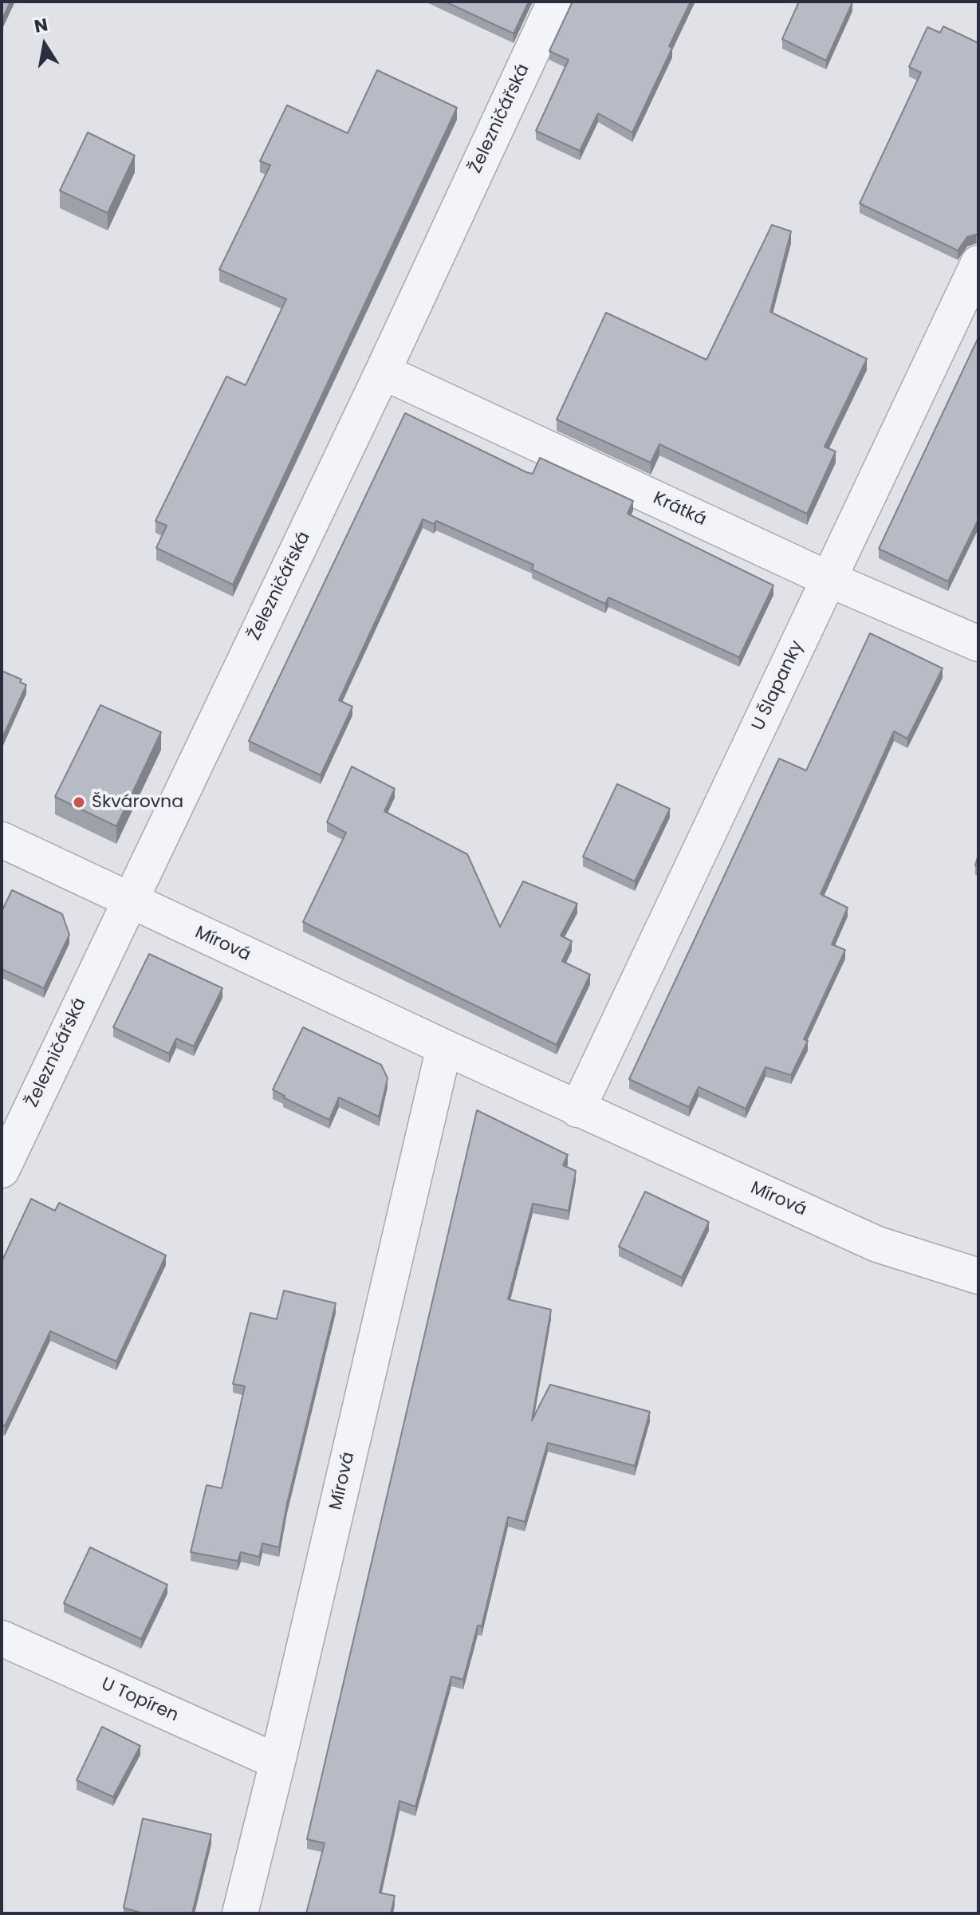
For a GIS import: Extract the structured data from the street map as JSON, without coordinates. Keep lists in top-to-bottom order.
{
  "streets": {
    "street": [
      "Železničářská",
      "Krátká",
      "U Šlapanky",
      "Mírová",
      "U Topíren"
    ]
  },
  "crossings": [
    ["Železničářská", "Krátká"],
    ["Železničářská", "Mírová"],
    ["Krátká", "U Šlapanky"],
    ["U Šlapanky", "Mírová"],
    ["Mírová", "U Topíren"]
  ],
  "places": ["Škvárovna"],
  "north": "top"
}
